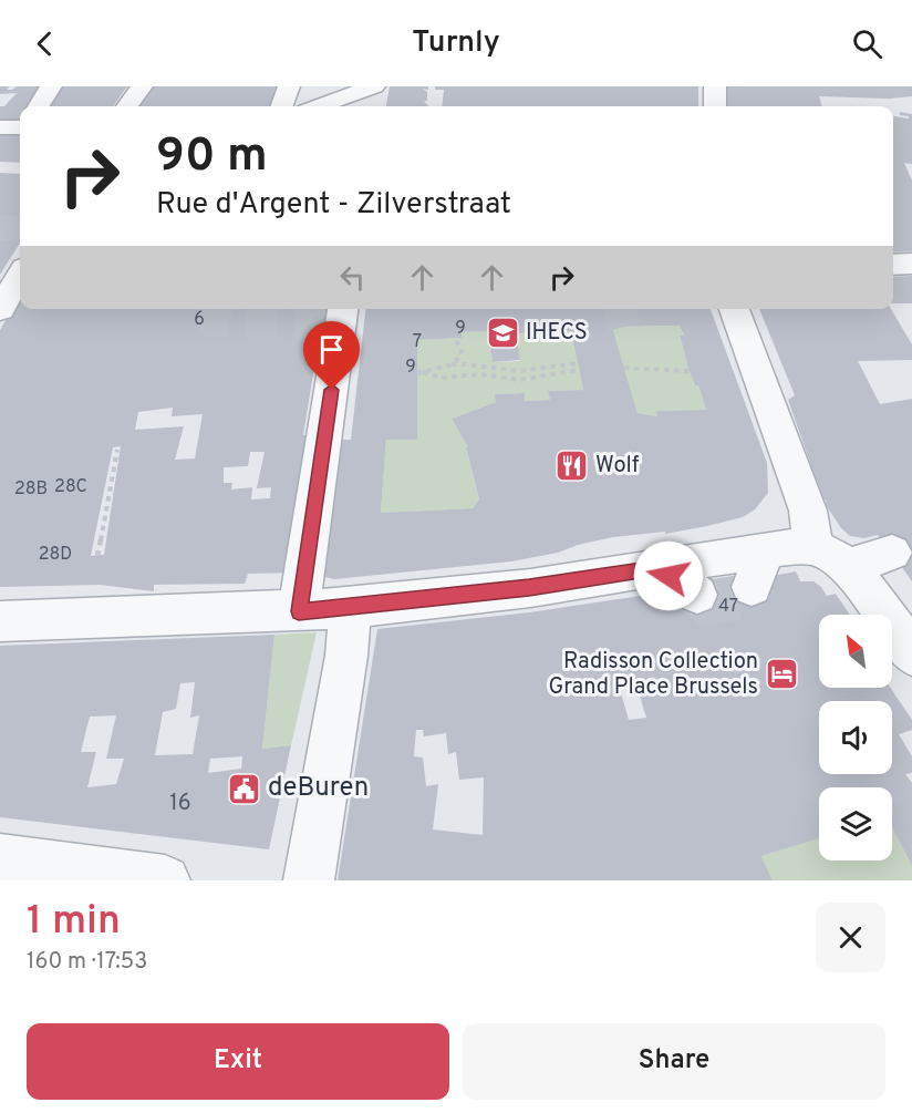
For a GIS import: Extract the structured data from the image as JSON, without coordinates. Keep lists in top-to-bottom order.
{
  "places": {
    "school or university": ["IHECS"],
    "restaurant": ["Wolf"],
    "hotel": ["Radisson Collection Grand Place Brussels"],
    "public building": ["deBuren"]
  },
  "house_numbers": [
    "6",
    "9",
    "7",
    "9",
    "28C",
    "28B",
    "28D",
    "47",
    "16"
  ],
  "north": "top left",
  "page": {
    "header": "Turnly",
    "turn": ["90 m", "Rue d'Argent - Zilverstraat"],
    "heading": ["1 min", "160 m · 17:53"],
    "buttons": ["Exit", "Share"]
  }
}
